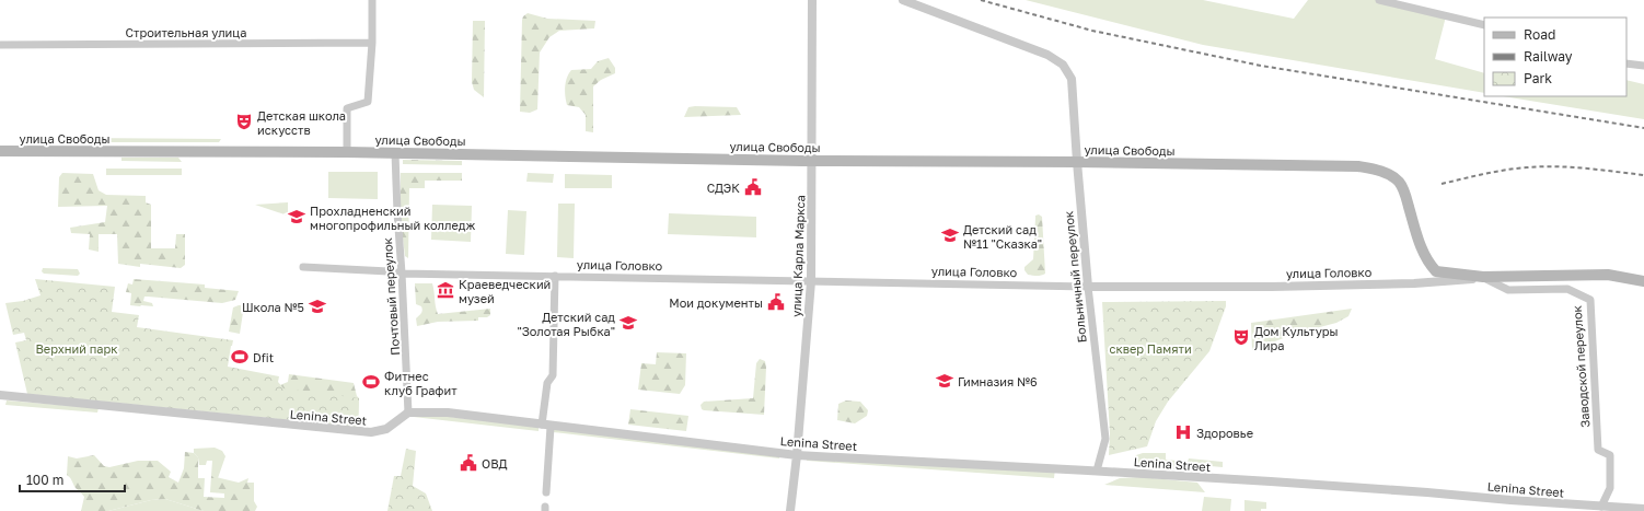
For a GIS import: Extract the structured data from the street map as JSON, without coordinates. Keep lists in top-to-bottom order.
{
  "streets": {
    "main road": ["улица Свободы", "улица Головко"],
    "street": [
      "Строительная улица",
      "улица Карла Маркса",
      "Больничный переулок",
      "Почтовый переулок",
      "Заводской переулок",
      "Lenina Street"
    ]
  },
  "crossings": [
    ["улица Свободы", "улица Карла Маркса"],
    ["улица Свободы", "улица Головко"],
    ["улица Свободы", "Больничный переулок"],
    ["улица Свободы", "Почтовый переулок"],
    ["улица Свободы", "Заводской переулок"],
    ["улица Карла Маркса", "улица Головко"],
    ["улица Карла Маркса", "Lenina Street"],
    ["улица Головко", "Больничный переулок"],
    ["улица Головко", "Почтовый переулок"],
    ["улица Головко", "Заводской переулок"],
    ["Больничный переулок", "Lenina Street"],
    ["Почтовый переулок", "Lenina Street"],
    ["Заводской переулок", "Lenina Street"]
  ],
  "parks": ["Верхний парк", "сквер Памяти"],
  "places": {
    "theatre": ["Детская школа искусств", "Дом Культуры Лира"],
    "public building": ["СДЭК", "Мои документы", "ОВД"],
    "school or university": [
      "Прохладненский многопрофильный колледж",
      "Детский сад №11 \"Сказка\"",
      "Школа №5",
      "Детский сад \"Золотая Рыбка\"",
      "Гимназия №6"
    ],
    "museum": ["Краеведческий музей"],
    "sports": ["Dfit", "Фитнес клуб Графит"],
    "hospital": ["Здоровье"]
  },
  "legend": ["Road", "Railway", "Park"],
  "scale_bar": "100 m"
}
